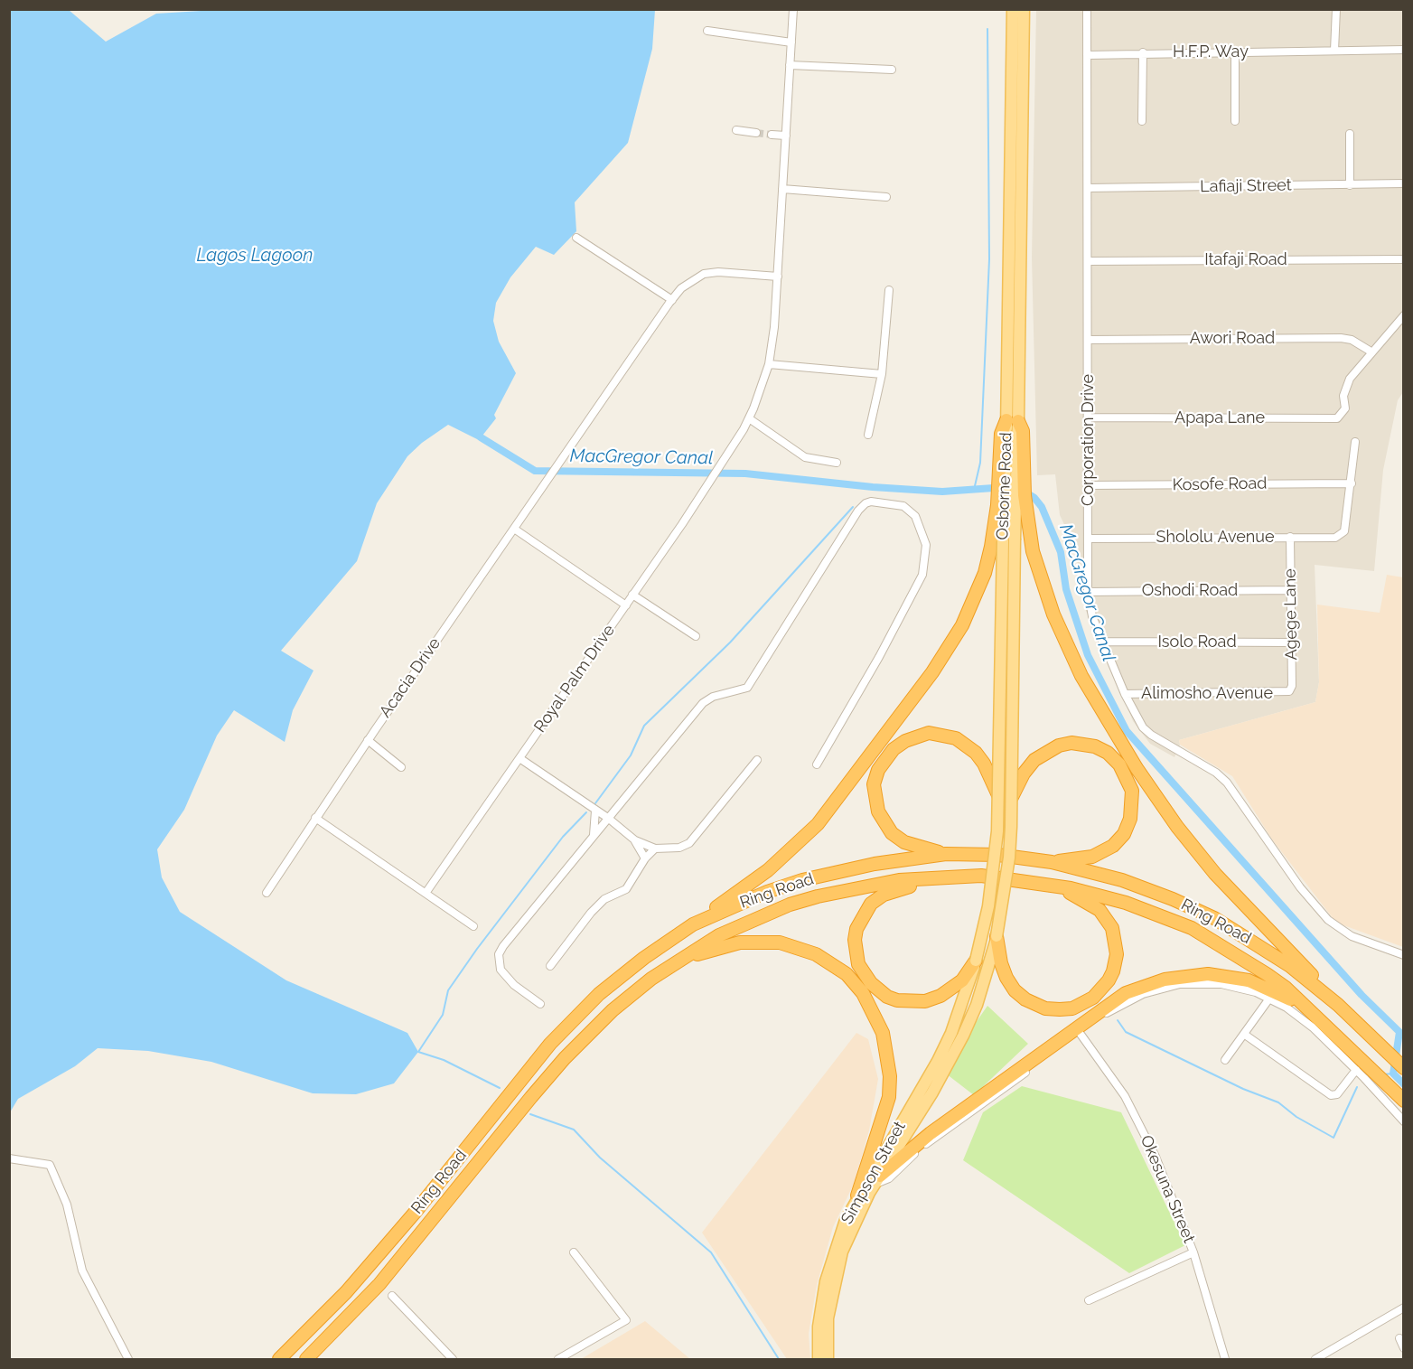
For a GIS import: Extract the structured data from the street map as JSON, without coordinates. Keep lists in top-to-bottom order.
{
  "streets": {
    "highway": ["Ring Road"],
    "main road": ["Osborne Road", "Simpson Street"],
    "street": [
      "H.F.P. Way",
      "Lafiaji Street",
      "Itafaji Road",
      "Awori Road",
      "Apapa Lane",
      "Corporation Drive",
      "Kosofe Road",
      "Shololu Avenue",
      "Oshodi Road",
      "Agege Lane",
      "Isolo Road",
      "Acacia Drive",
      "Royal Palm Drive",
      "Alimosho Avenue",
      "Okesuna Street"
    ]
  },
  "crossings": [
    ["H.F.P. Way", "Corporation Drive"],
    ["Lafiaji Street", "Corporation Drive"],
    ["Itafaji Road", "Corporation Drive"],
    ["Awori Road", "Apapa Lane"],
    ["Awori Road", "Corporation Drive"],
    ["Apapa Lane", "Corporation Drive"],
    ["Corporation Drive", "Kosofe Road"],
    ["Corporation Drive", "Shololu Avenue"],
    ["Corporation Drive", "Oshodi Road"],
    ["Corporation Drive", "Isolo Road"],
    ["Corporation Drive", "Alimosho Avenue"],
    ["Kosofe Road", "Shololu Avenue"],
    ["Osborne Road", "Simpson Street"],
    ["Shololu Avenue", "Agege Lane"],
    ["Oshodi Road", "Agege Lane"],
    ["Agege Lane", "Isolo Road"],
    ["Agege Lane", "Alimosho Avenue"],
    ["Acacia Drive", "Royal Palm Drive"]
  ],
  "water": ["Lagos Lagoon", "MacGregor Canal"]
}
